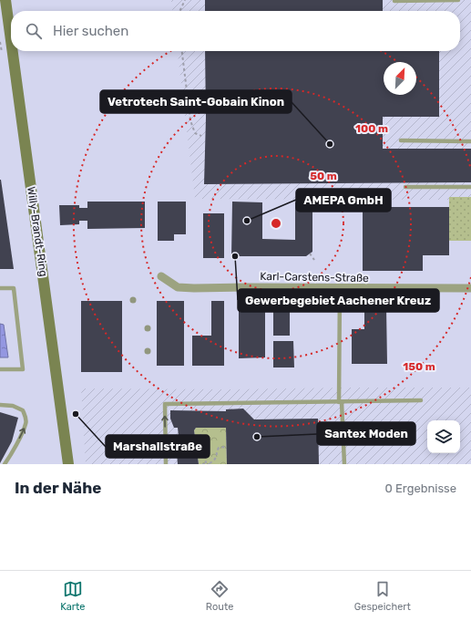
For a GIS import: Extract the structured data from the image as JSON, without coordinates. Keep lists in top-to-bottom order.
{
  "streets": {
    "street": ["Willy-Brandt-Ring", "Karl-Carstens-Straße"]
  },
  "places": [
    "Vetrotech Saint-Gobain Kinon",
    "AMEPA GmbH",
    "Gewerbegebiet Aachener Kreuz",
    "Marshallstraße",
    "Santex Moden"
  ],
  "north": "top right",
  "page": {
    "search": "Hier suchen",
    "heading": ["In der Nähe", "0 Ergebnisse"],
    "nav": ["Karte", "Route", "Gespeichert"]
  },
  "rings": ["100 m", "50 m", "150 m"]
}
